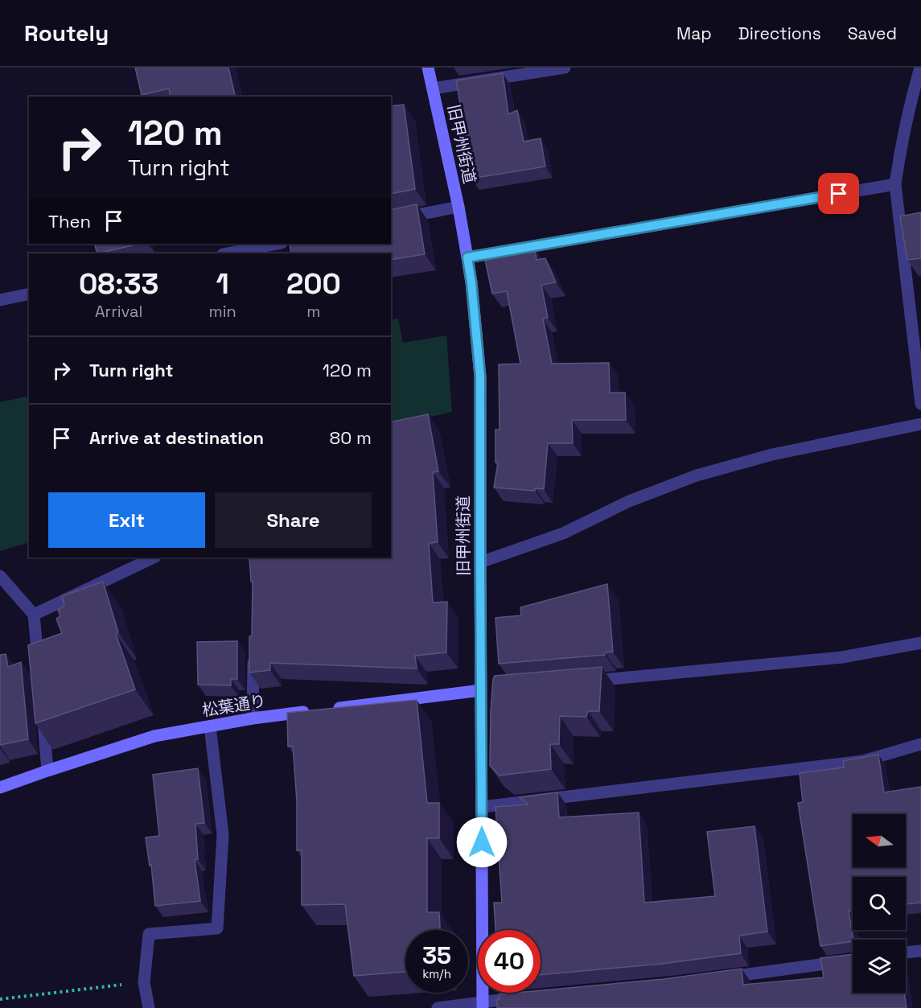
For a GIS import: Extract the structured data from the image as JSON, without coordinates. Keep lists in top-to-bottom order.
{
  "streets": {
    "street": ["旧甲州街道", "松葉通り"]
  },
  "crossings": [
    ["旧甲州街道", "松葉通り"]
  ],
  "north": "left",
  "page": {
    "header": "Routely",
    "nav": ["Map", "Directions", "Saved"],
    "turn": ["120 m", "Turn right"],
    "then": "Then",
    "eta": [
      "08:33",
      "Arrival",
      "1",
      "min",
      "200",
      "m"
    ],
    "list": [
      {
        "name": "Turn right",
        "value": "120 m"
      },
      {
        "name": "Arrive at destination",
        "value": "80 m"
      }
    ],
    "buttons": ["Exit", "Share"],
    "speed": "35 km/h",
    "limit": "40"
  }
}
